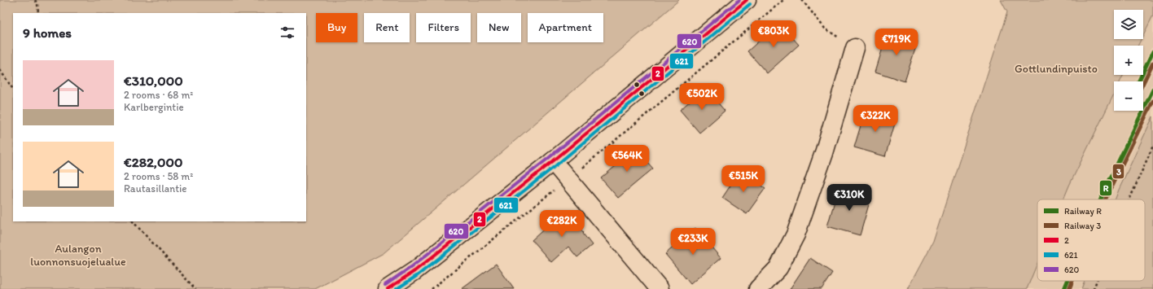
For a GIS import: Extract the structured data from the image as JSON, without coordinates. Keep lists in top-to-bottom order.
{
  "parks": ["Gottlundinpuisto", "Aulangon luonnonsuojelualue"],
  "lines": [
    "transit line 2",
    "transit line 620",
    "transit line 621",
    "rail line R",
    "rail line 3"
  ],
  "legend": [
    "Railway R",
    "Railway 3",
    "2",
    "621",
    "620"
  ],
  "page": {
    "map_buttons": ["+", "−"],
    "chip": [
      "Buy",
      "Rent",
      "Filters",
      "New",
      "Apartment"
    ],
    "heading": "9 homes",
    "price": [
      "€803K",
      "€719K",
      "€502K",
      "€322K",
      "€564K",
      "€515K",
      "€310K",
      "€282K",
      "€233K"
    ],
    "list": [
      {
        "name": "€310,000",
        "note": "2 rooms · 68 m² · Karlbergintie"
      },
      {
        "name": "€282,000",
        "note": "2 rooms · 58 m² · Rautasillantie"
      }
    ]
  }
}
